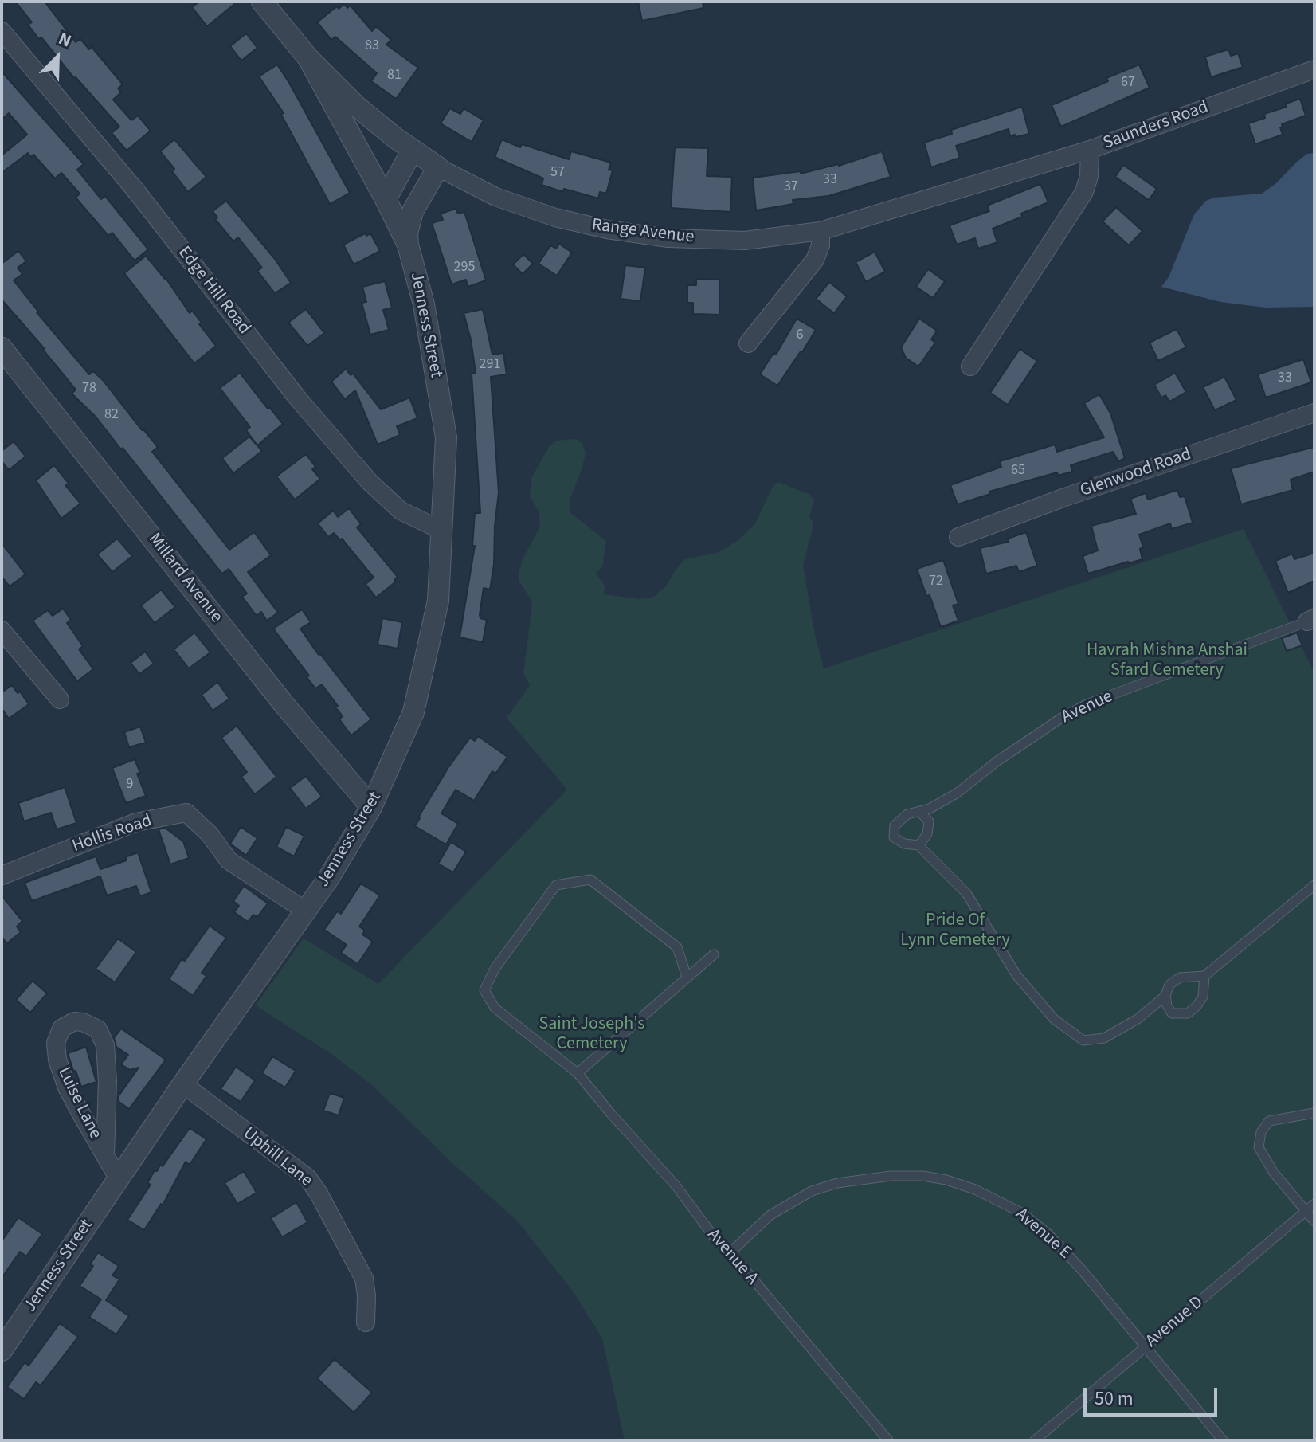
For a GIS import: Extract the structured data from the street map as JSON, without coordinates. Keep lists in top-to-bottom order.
{
  "streets": {
    "street": [
      "Saunders Road",
      "Range Avenue",
      "Edge Hill Road",
      "Jenness Street",
      "Glenwood Road",
      "Millard Avenue",
      "Hollis Road",
      "Luise Lane",
      "Uphill Lane"
    ],
    "lane": [
      "Avenue",
      "Avenue E",
      "Avenue A",
      "Avenue D"
    ]
  },
  "crossings": [
    ["Saunders Road", "Range Avenue"],
    ["Range Avenue", "Jenness Street"],
    ["Edge Hill Road", "Jenness Street"],
    ["Jenness Street", "Millard Avenue"],
    ["Jenness Street", "Hollis Road"],
    ["Jenness Street", "Luise Lane"],
    ["Jenness Street", "Uphill Lane"],
    ["Avenue E", "Avenue A"],
    ["Avenue E", "Avenue D"]
  ],
  "parks": ["Havrah Mishna Anshai Sfard Cemetery", "Pride Of Lynn Cemetery", "Saint Joseph's Cemetery"],
  "house_numbers": [
    "83",
    "81",
    "67",
    "57",
    "33",
    "37",
    "295",
    "6",
    "291",
    "33",
    "78",
    "82",
    "65",
    "72",
    "9"
  ],
  "scale_bar": "50 m",
  "north": "top right"
}
